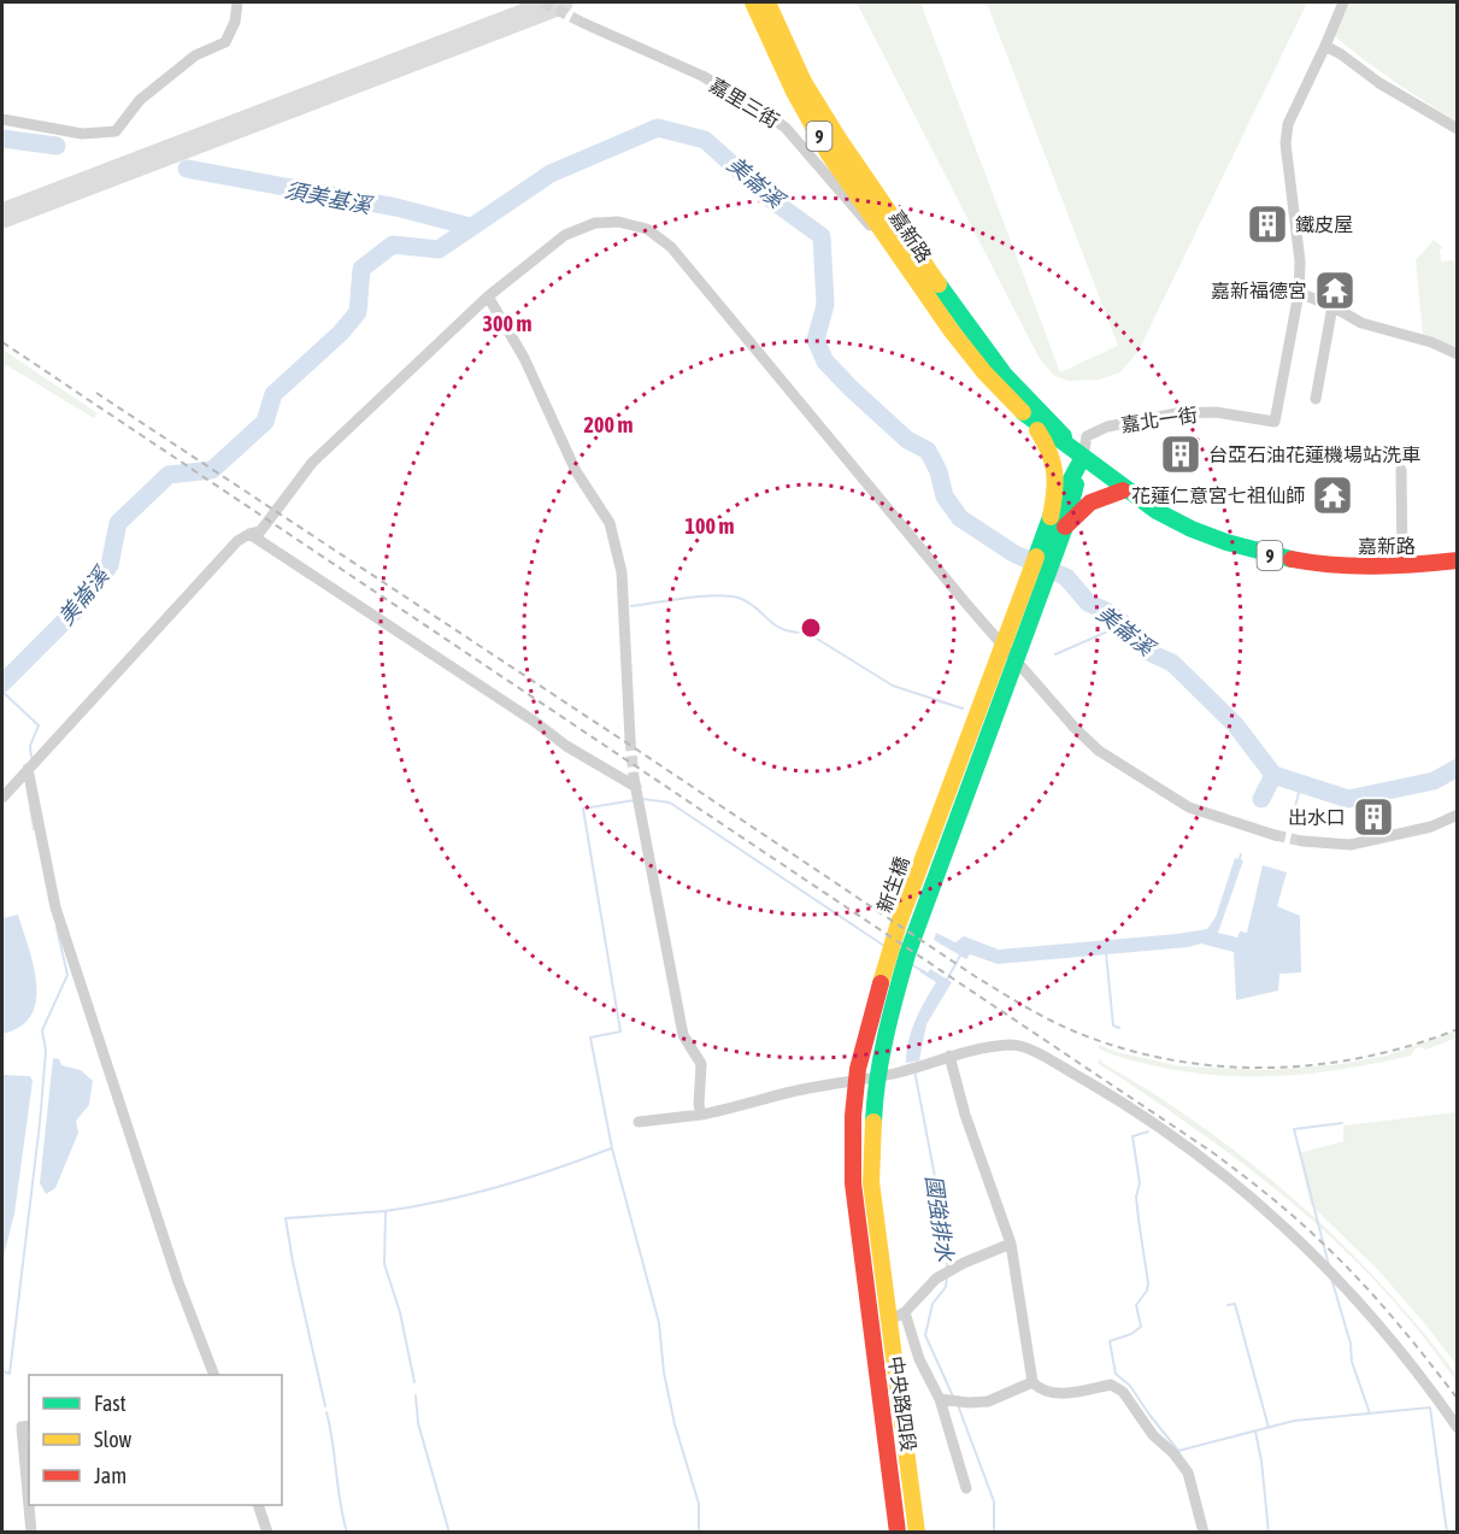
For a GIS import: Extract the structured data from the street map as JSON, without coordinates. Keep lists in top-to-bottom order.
{
  "streets": {
    "street": [
      "嘉里三街",
      "9",
      "嘉新路",
      "嘉北一街",
      "新生橋",
      "中央路四段"
    ]
  },
  "crossings": [
    ["嘉里三街", "嘉新路"],
    ["嘉新路", "嘉北一街"],
    ["新生橋", "中央路四段"]
  ],
  "water": ["美崙溪", "須美基溪", "國強排水"],
  "places": {
    "building": ["鐵皮屋", "台亞石油花蓮機場站洗車", "出水口"],
    "temple": ["嘉新福德宮", "花蓮仁意宮七祖仙師"]
  },
  "legend": ["Fast", "Slow", "Jam"],
  "rings": ["300 m", "200 m", "100 m"]
}
